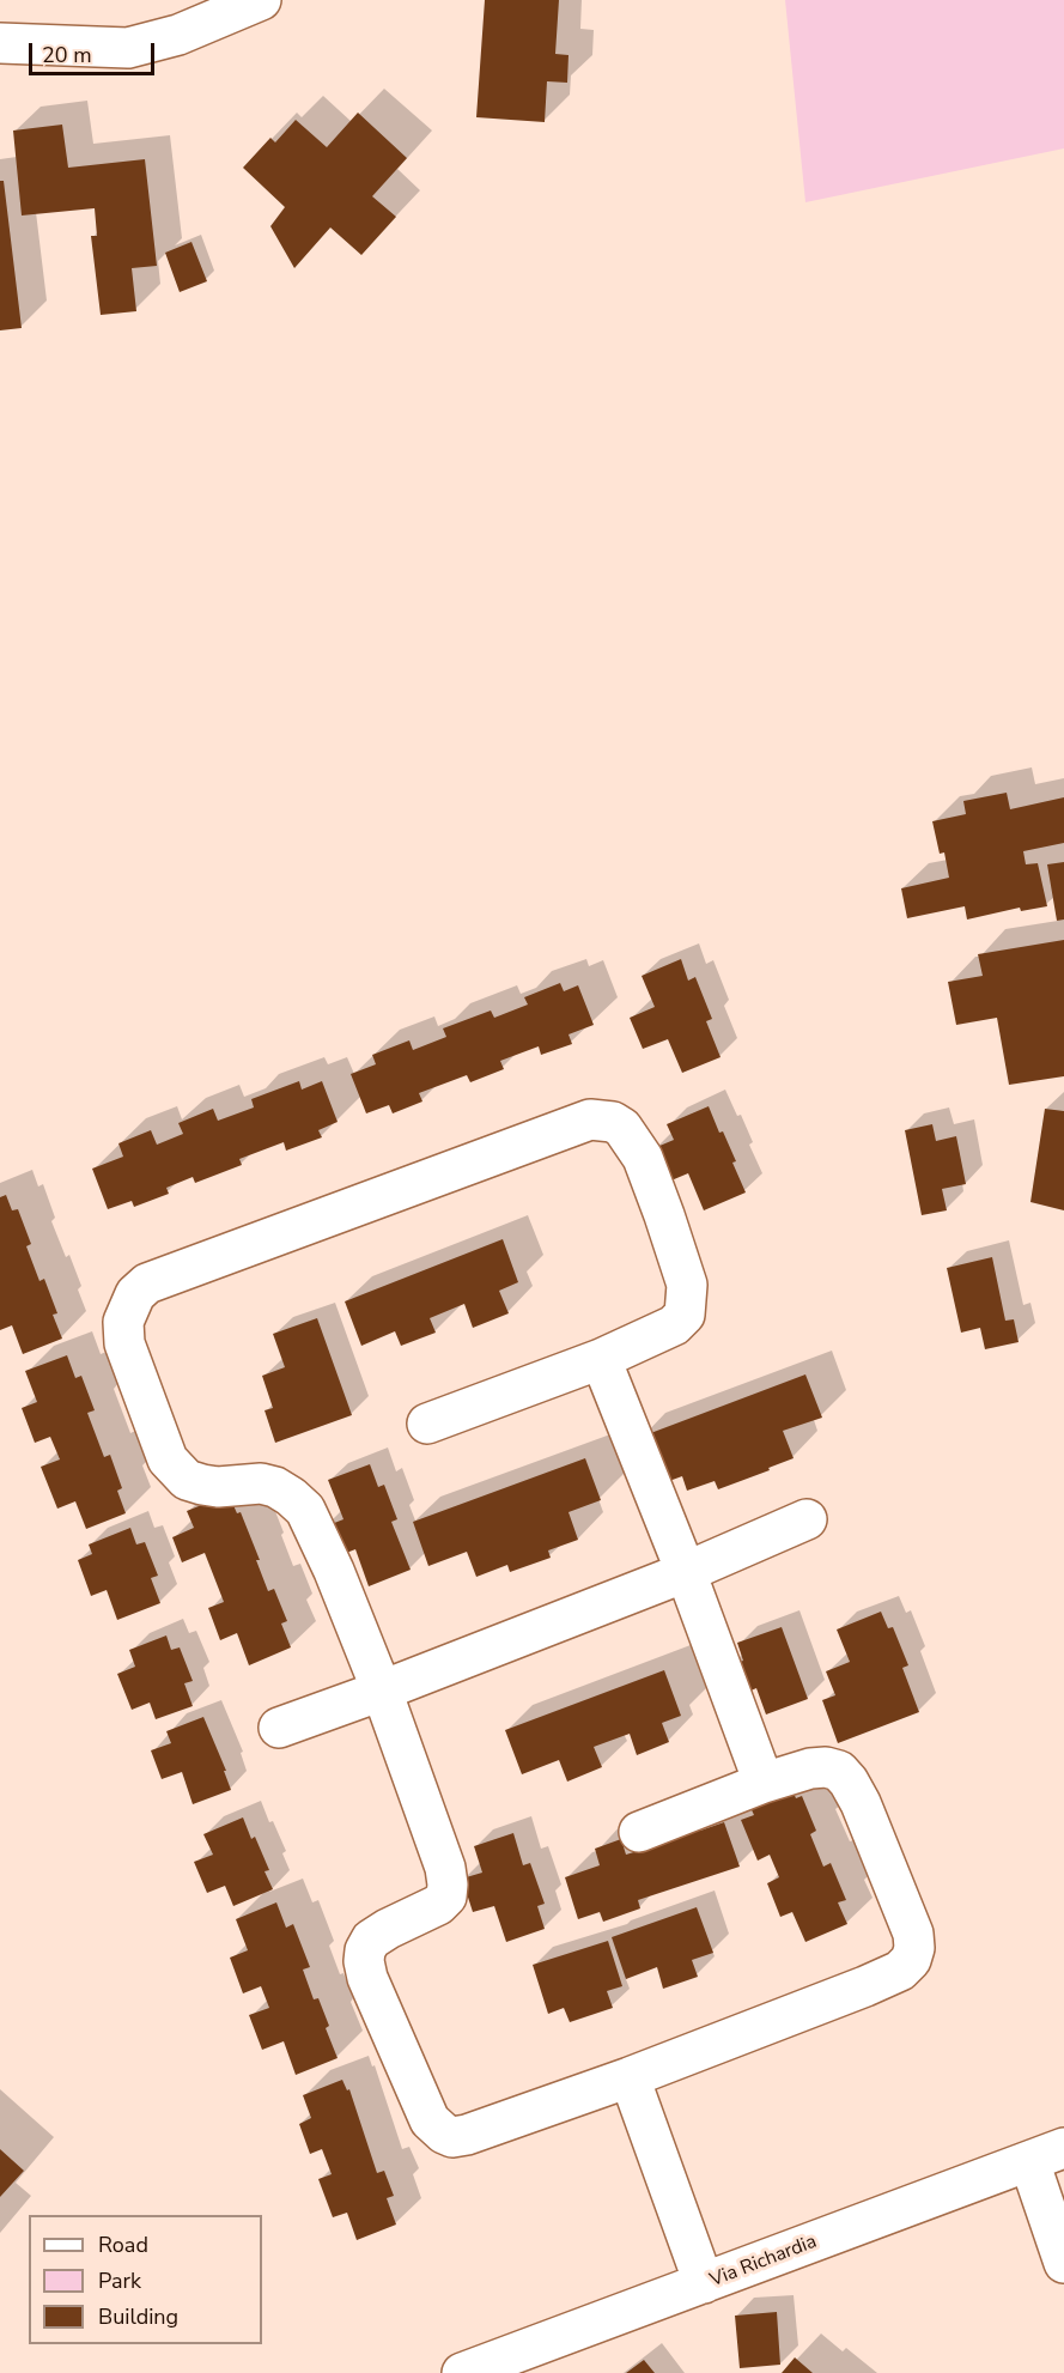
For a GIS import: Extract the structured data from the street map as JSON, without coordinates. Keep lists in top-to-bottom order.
{
  "streets": {
    "street": ["Via Richardia"]
  },
  "legend": ["Road", "Park", "Building"],
  "scale_bar": "20 m"
}
